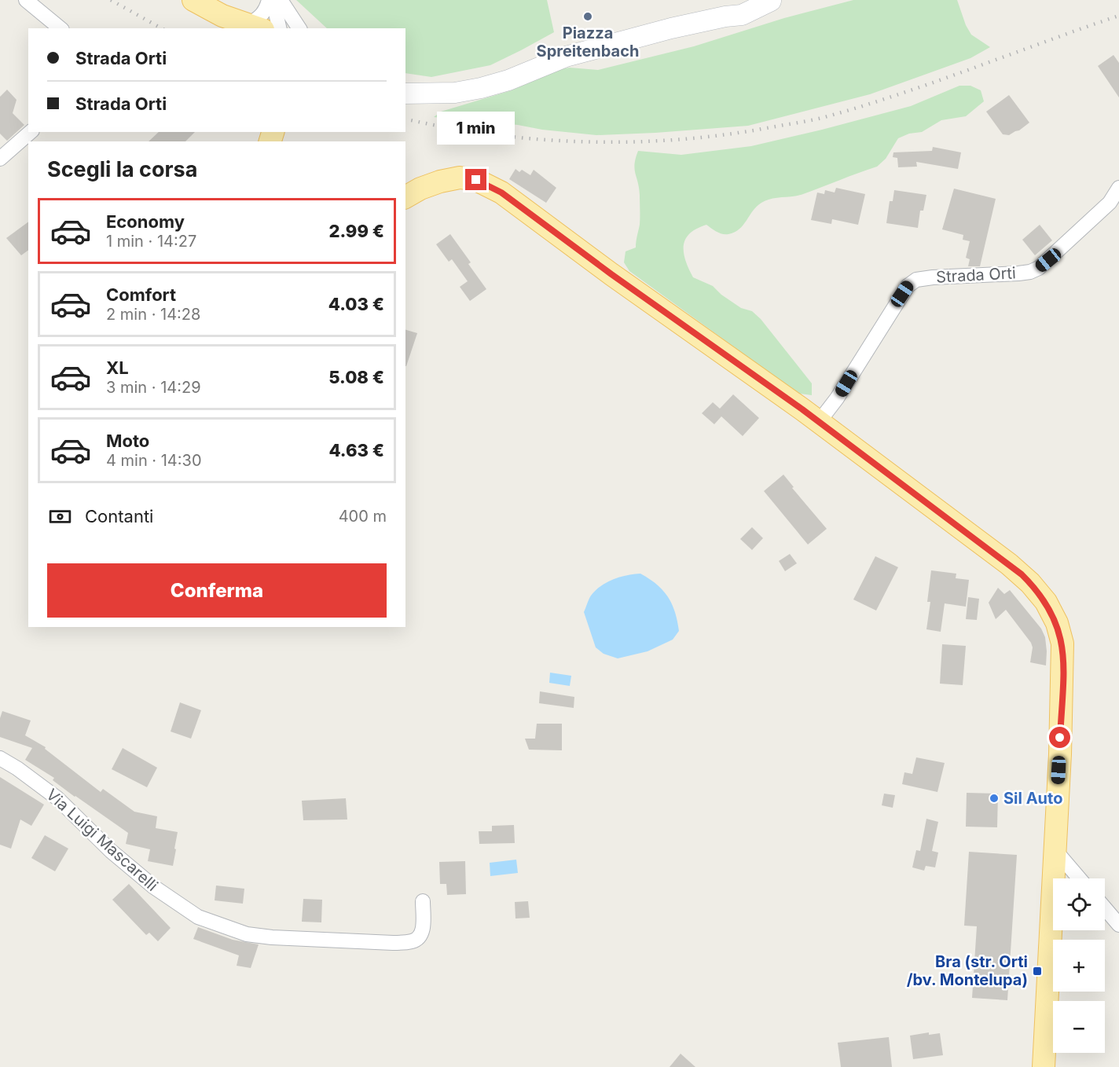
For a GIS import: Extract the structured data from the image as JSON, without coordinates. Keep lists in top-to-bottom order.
{
  "streets": {
    "street": ["Strada Orti", "Via Luigi Mascarelli"]
  },
  "places": {
    "other": ["Piazza Spreitenbach", "Sil Auto"],
    "transit": ["Bra (str. Orti /bv. Montelupa)"]
  },
  "page": {
    "banner": ["Strada Orti", "Strada Orti"],
    "bubble": "1 min",
    "heading": "Scegli la corsa",
    "list": [
      {
        "name": "Economy",
        "note": "1 min · 14:27",
        "value": "2.99 €"
      },
      {
        "name": "Comfort",
        "note": "2 min · 14:28",
        "value": "4.03 €"
      },
      {
        "name": "XL",
        "note": "3 min · 14:29",
        "value": "5.08 €"
      },
      {
        "name": "Moto",
        "note": "4 min · 14:30",
        "value": "4.63 €"
      }
    ],
    "pay": ["Contanti", "400 m"],
    "buttons": "Conferma",
    "map_buttons": ["+", "−"]
  }
}
